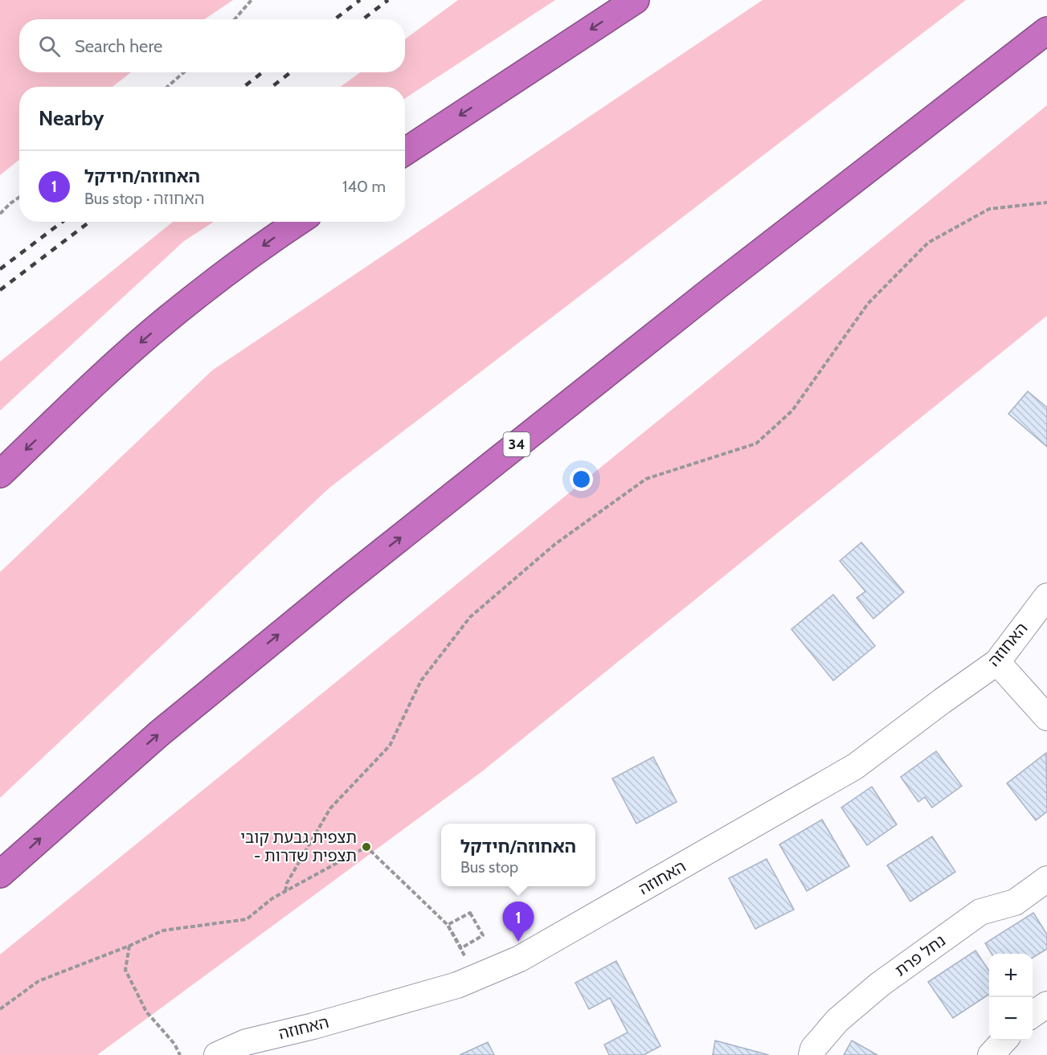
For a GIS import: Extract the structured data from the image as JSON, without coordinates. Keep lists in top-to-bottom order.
{
  "streets": {
    "highway": ["34"],
    "street": ["האחוזה", "נחל פרת"]
  },
  "places": ["תצפית גבעת קובי - תצפית שדרות"],
  "page": {
    "search": "Search here",
    "heading": "Nearby",
    "list": [
      {
        "mark": "1",
        "name": "האחוזה/חידקל",
        "note": "Bus stop · האחוזה",
        "value": "140 m"
      }
    ],
    "popup": ["האחוזה/חידקל", "Bus stop"],
    "pins": "1",
    "map_buttons": ["+", "−"]
  }
}
